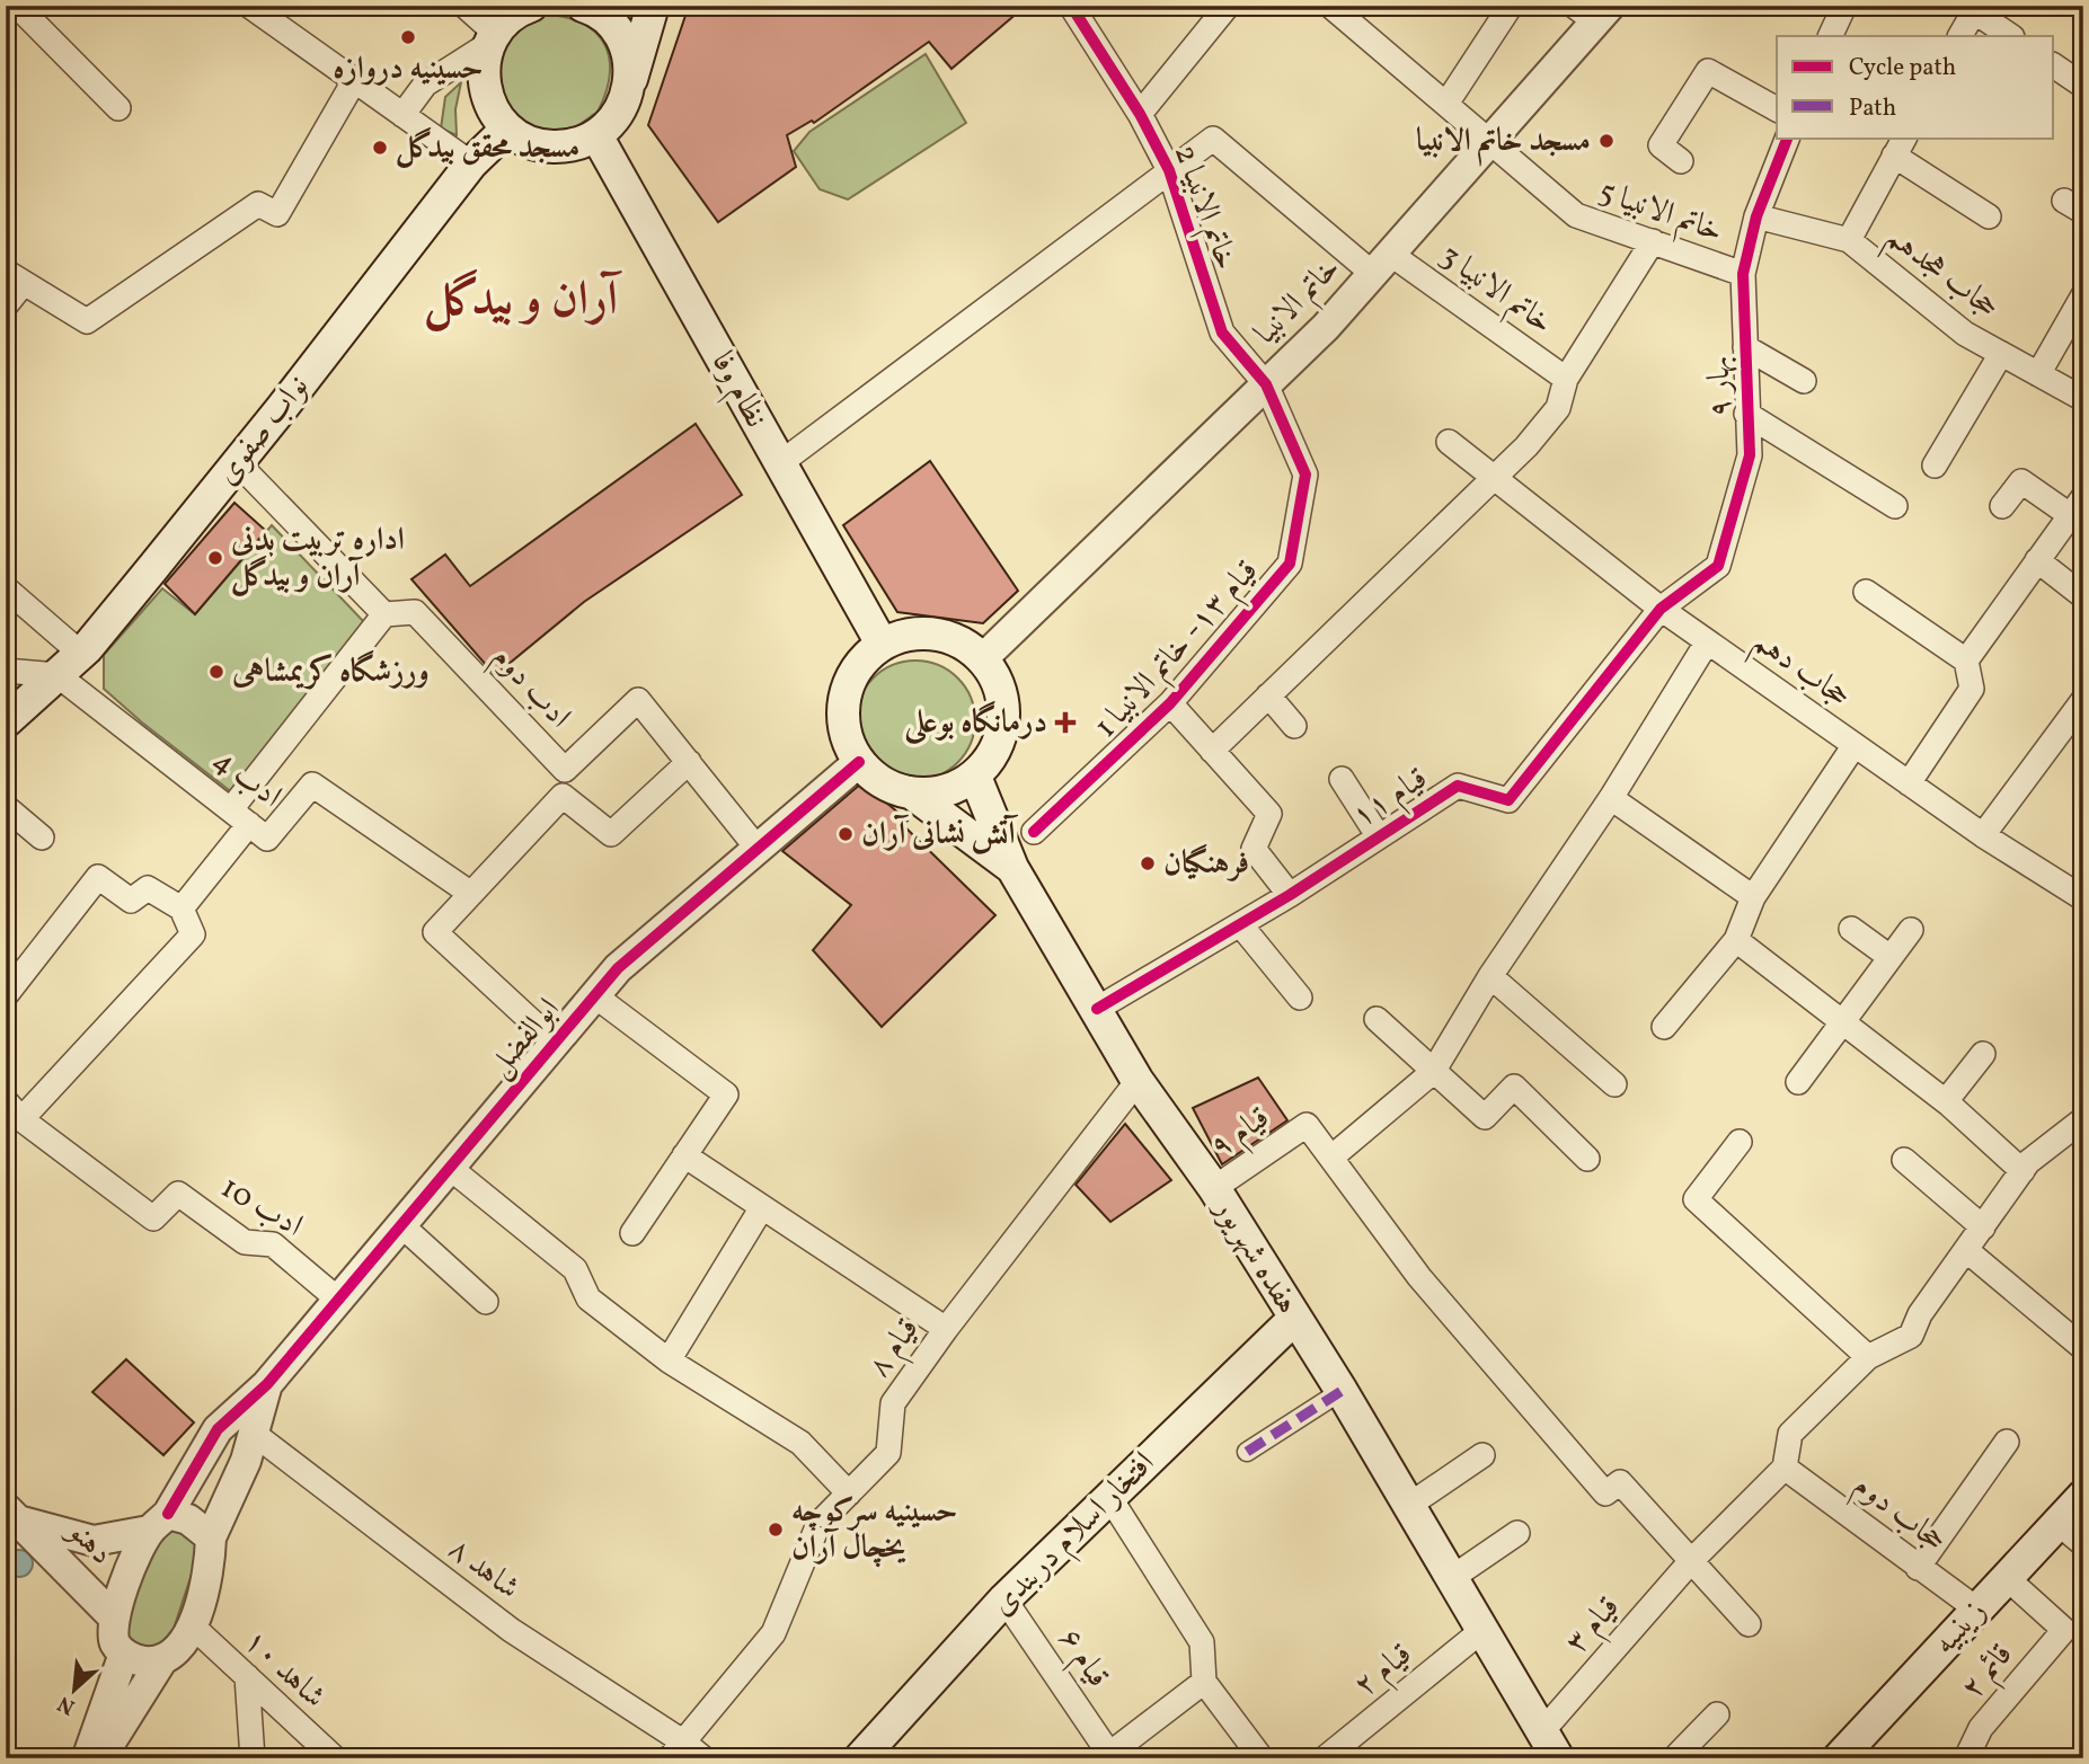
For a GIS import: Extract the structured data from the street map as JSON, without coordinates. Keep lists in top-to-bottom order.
{
  "streets": {
    "main road": [
      "نظام وفا",
      "نواب صفوی",
      "هفده شهریور",
      "افتخار اسلام دربندی",
      "زینبیه"
    ],
    "street": [
      "خاتم الانبیا 2",
      "خاتم الانبیا 5",
      "حجاب هجدهم",
      "خاتم الانبیا 3",
      "خاتم الانبیا",
      "بهار ۹",
      "قیام ۱۳- خاتم الانبیا 1",
      "حجاب دهم",
      "ادب دوم",
      "ادب 4",
      "قیام ۱۱",
      "ابوالفضل",
      "قیام ۹",
      "ادب 10",
      "قیام ۸",
      "حجاب دوم",
      "دهنو",
      "شاهد ۸",
      "قیام ۳",
      "قیام ۶",
      "شاهد ۱۰",
      "قیام ۲",
      "قائم ۲"
    ]
  },
  "crossings": [
    ["خاتم الانبیا 2", "خاتم الانبیا 3"],
    ["خاتم الانبیا 2", "خاتم الانبیا"],
    ["خاتم الانبیا 2", "قیام ۱۳- خاتم الانبیا 1"],
    ["خاتم الانبیا 5", "خاتم الانبیا"],
    ["خاتم الانبیا 5", "بهار ۹"],
    ["حجاب هجدهم", "بهار ۹"],
    ["خاتم الانبیا 3", "خاتم الانبیا"],
    ["خاتم الانبیا", "نظام وفا"],
    ["خاتم الانبیا", "قیام ۱۳- خاتم الانبیا 1"],
    ["خاتم الانبیا", "ابوالفضل"],
    ["خاتم الانبیا", "هفده شهریور"],
    ["بهار ۹", "حجاب دهم"],
    ["بهار ۹", "قیام ۱۱"],
    ["نظام وفا", "ابوالفضل"],
    ["نظام وفا", "هفده شهریور"],
    ["نواب صفوی", "ادب 4"],
    ["حجاب دهم", "قیام ۱۱"],
    ["ادب دوم", "ابوالفضل"],
    ["قیام ۱۱", "هفده شهریور"],
    ["ابوالفضل", "ادب 10"],
    ["ابوالفضل", "هفده شهریور"],
    ["قیام ۹", "هفده شهریور"],
    ["هفده شهریور", "قیام ۸"],
    ["هفده شهریور", "افتخار اسلام دربندی"],
    ["هفده شهریور", "قیام ۳"],
    ["هفده شهریور", "قیام ۲"],
    ["قیام ۸", "شاهد ۸"],
    ["حجاب دوم", "قیام ۳"],
    ["حجاب دوم", "زینبیه"],
    ["افتخار اسلام دربندی", "قیام ۶"],
    ["زینبیه", "قائم ۲"]
  ],
  "districts": ["آران و بیدگل"],
  "places": {
    "other": [
      "حسینیه دروازه",
      "مسجد خاتم الانبیا",
      "مسجد محقق بیدگل",
      "اداره تربیت بدنی آران و بیدگل",
      "ورزشگاه کریمشاهی",
      "آتش نشانی آران",
      "فرهنگیان",
      "حسینیه سرکوچه یخچال آران"
    ],
    "health": ["درمانگاه بوعلی"]
  },
  "legend": ["Cycle path", "Path"],
  "north": "bottom left"
}
